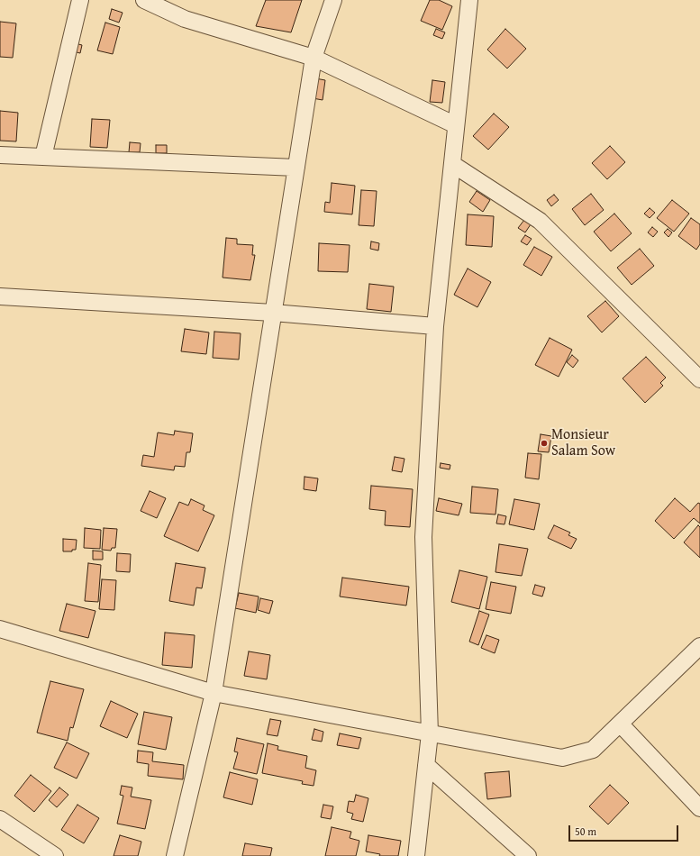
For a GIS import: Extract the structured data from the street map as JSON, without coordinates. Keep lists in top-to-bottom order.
{
  "places": ["Monsieur Salam Sow"],
  "scale_bar": "50 m"
}
